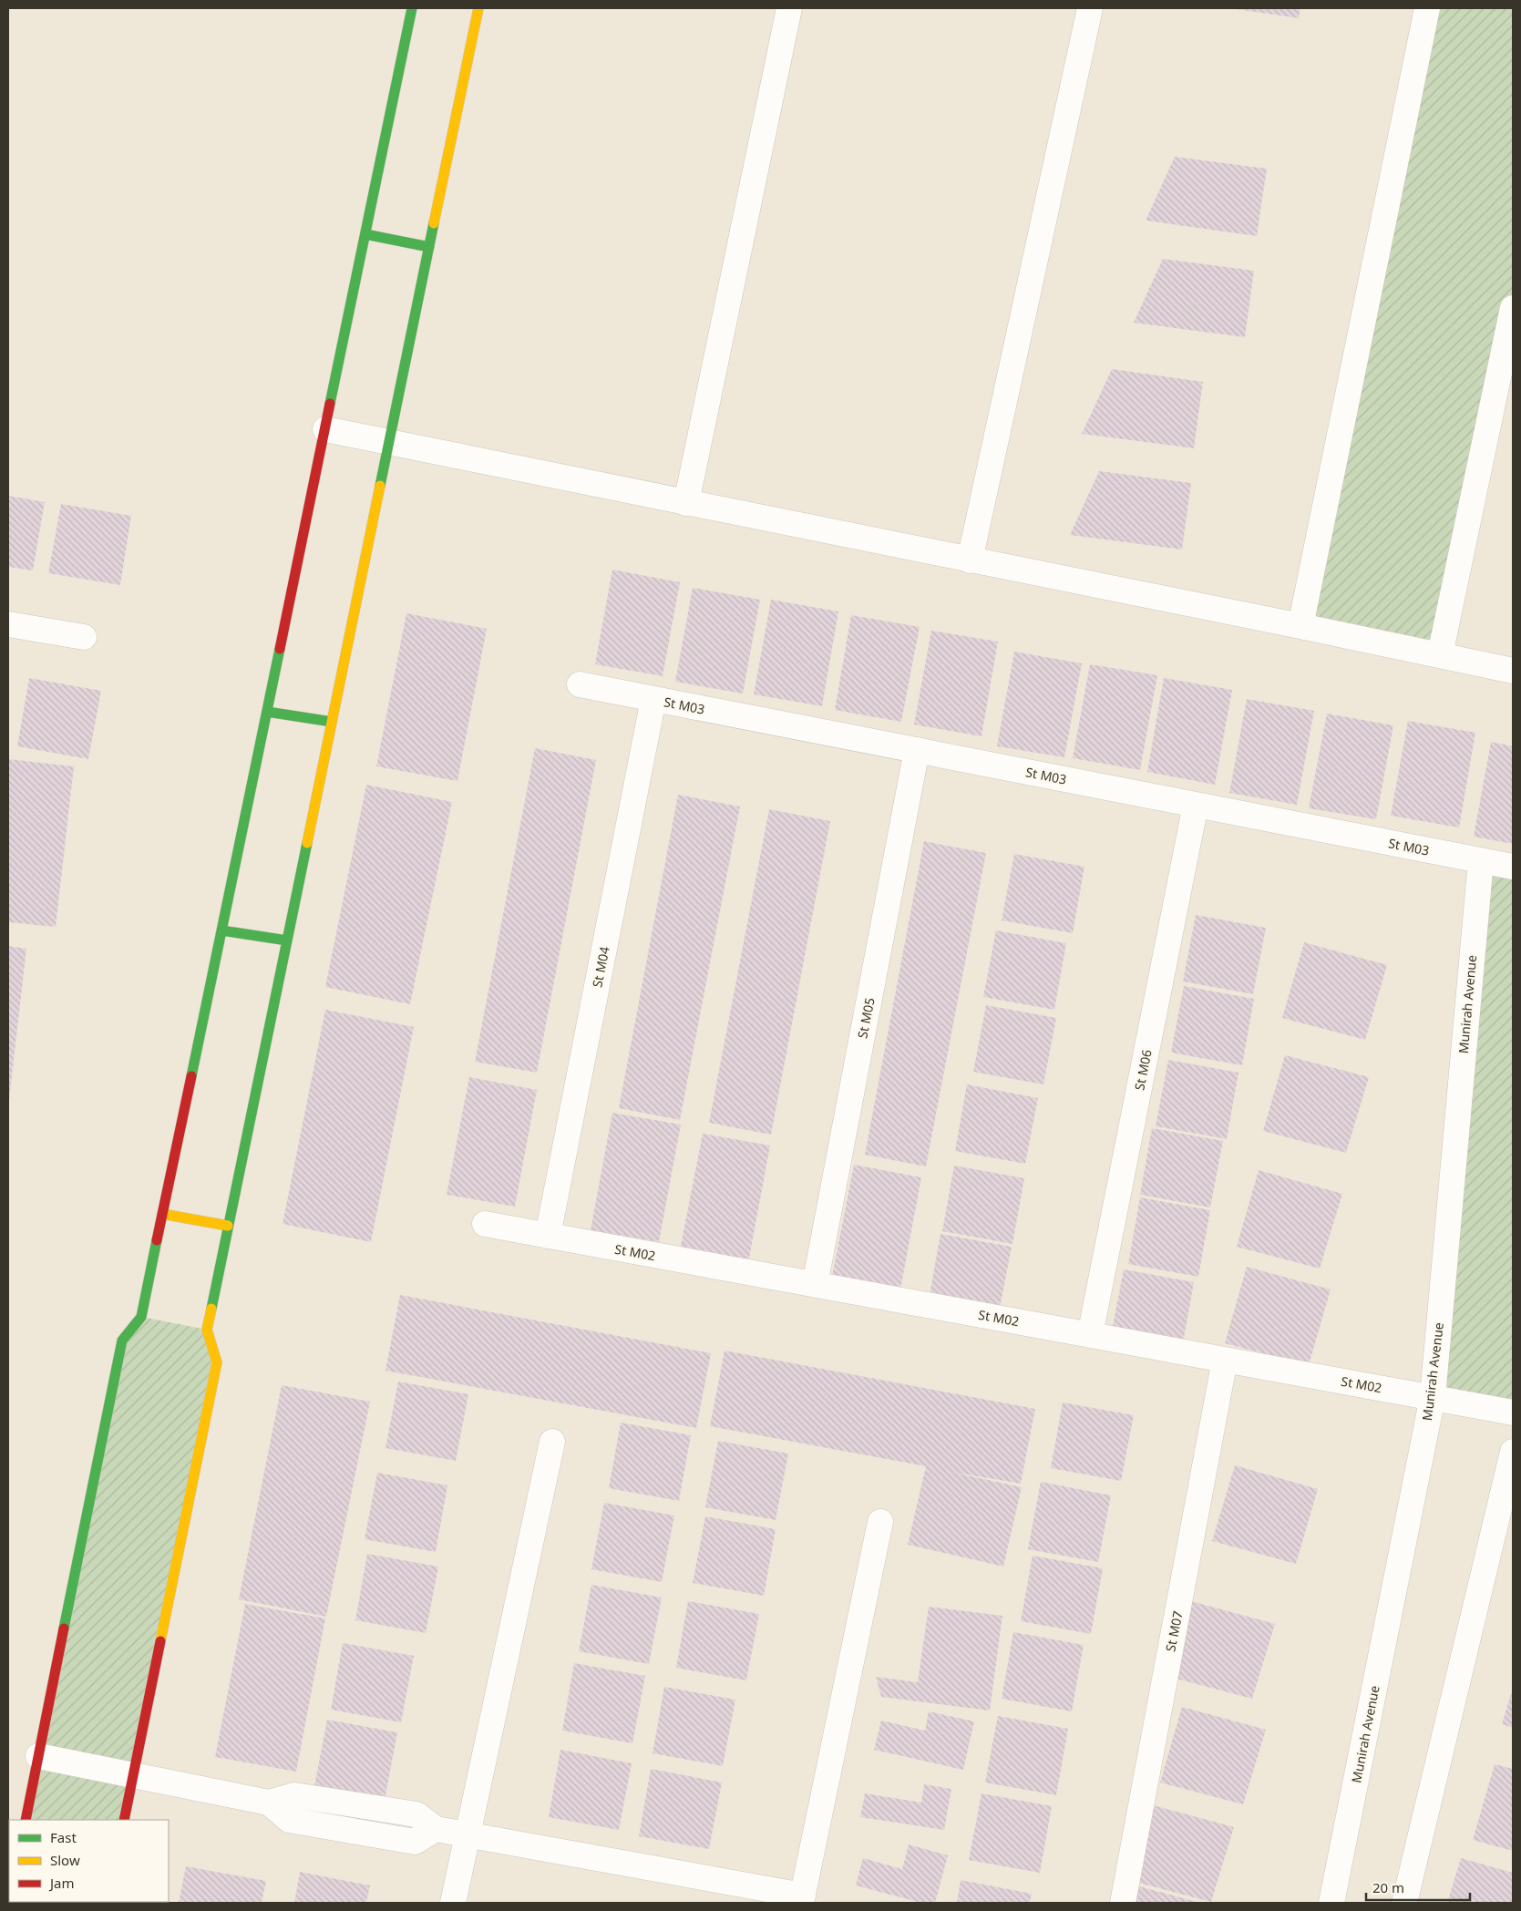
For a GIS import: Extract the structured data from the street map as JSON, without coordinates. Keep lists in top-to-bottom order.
{
  "streets": {
    "street": [
      "St M03",
      "St M04",
      "Munirah Avenue",
      "St M05",
      "St M06",
      "St M02",
      "St M07"
    ]
  },
  "crossings": [
    ["St M03", "St M04"],
    ["St M03", "Munirah Avenue"],
    ["St M03", "St M05"],
    ["St M03", "St M06"],
    ["St M04", "St M02"],
    ["Munirah Avenue", "St M02"],
    ["St M05", "St M02"],
    ["St M06", "St M02"],
    ["St M02", "St M07"]
  ],
  "legend": ["Fast", "Slow", "Jam"],
  "scale_bar": "20 m"
}
